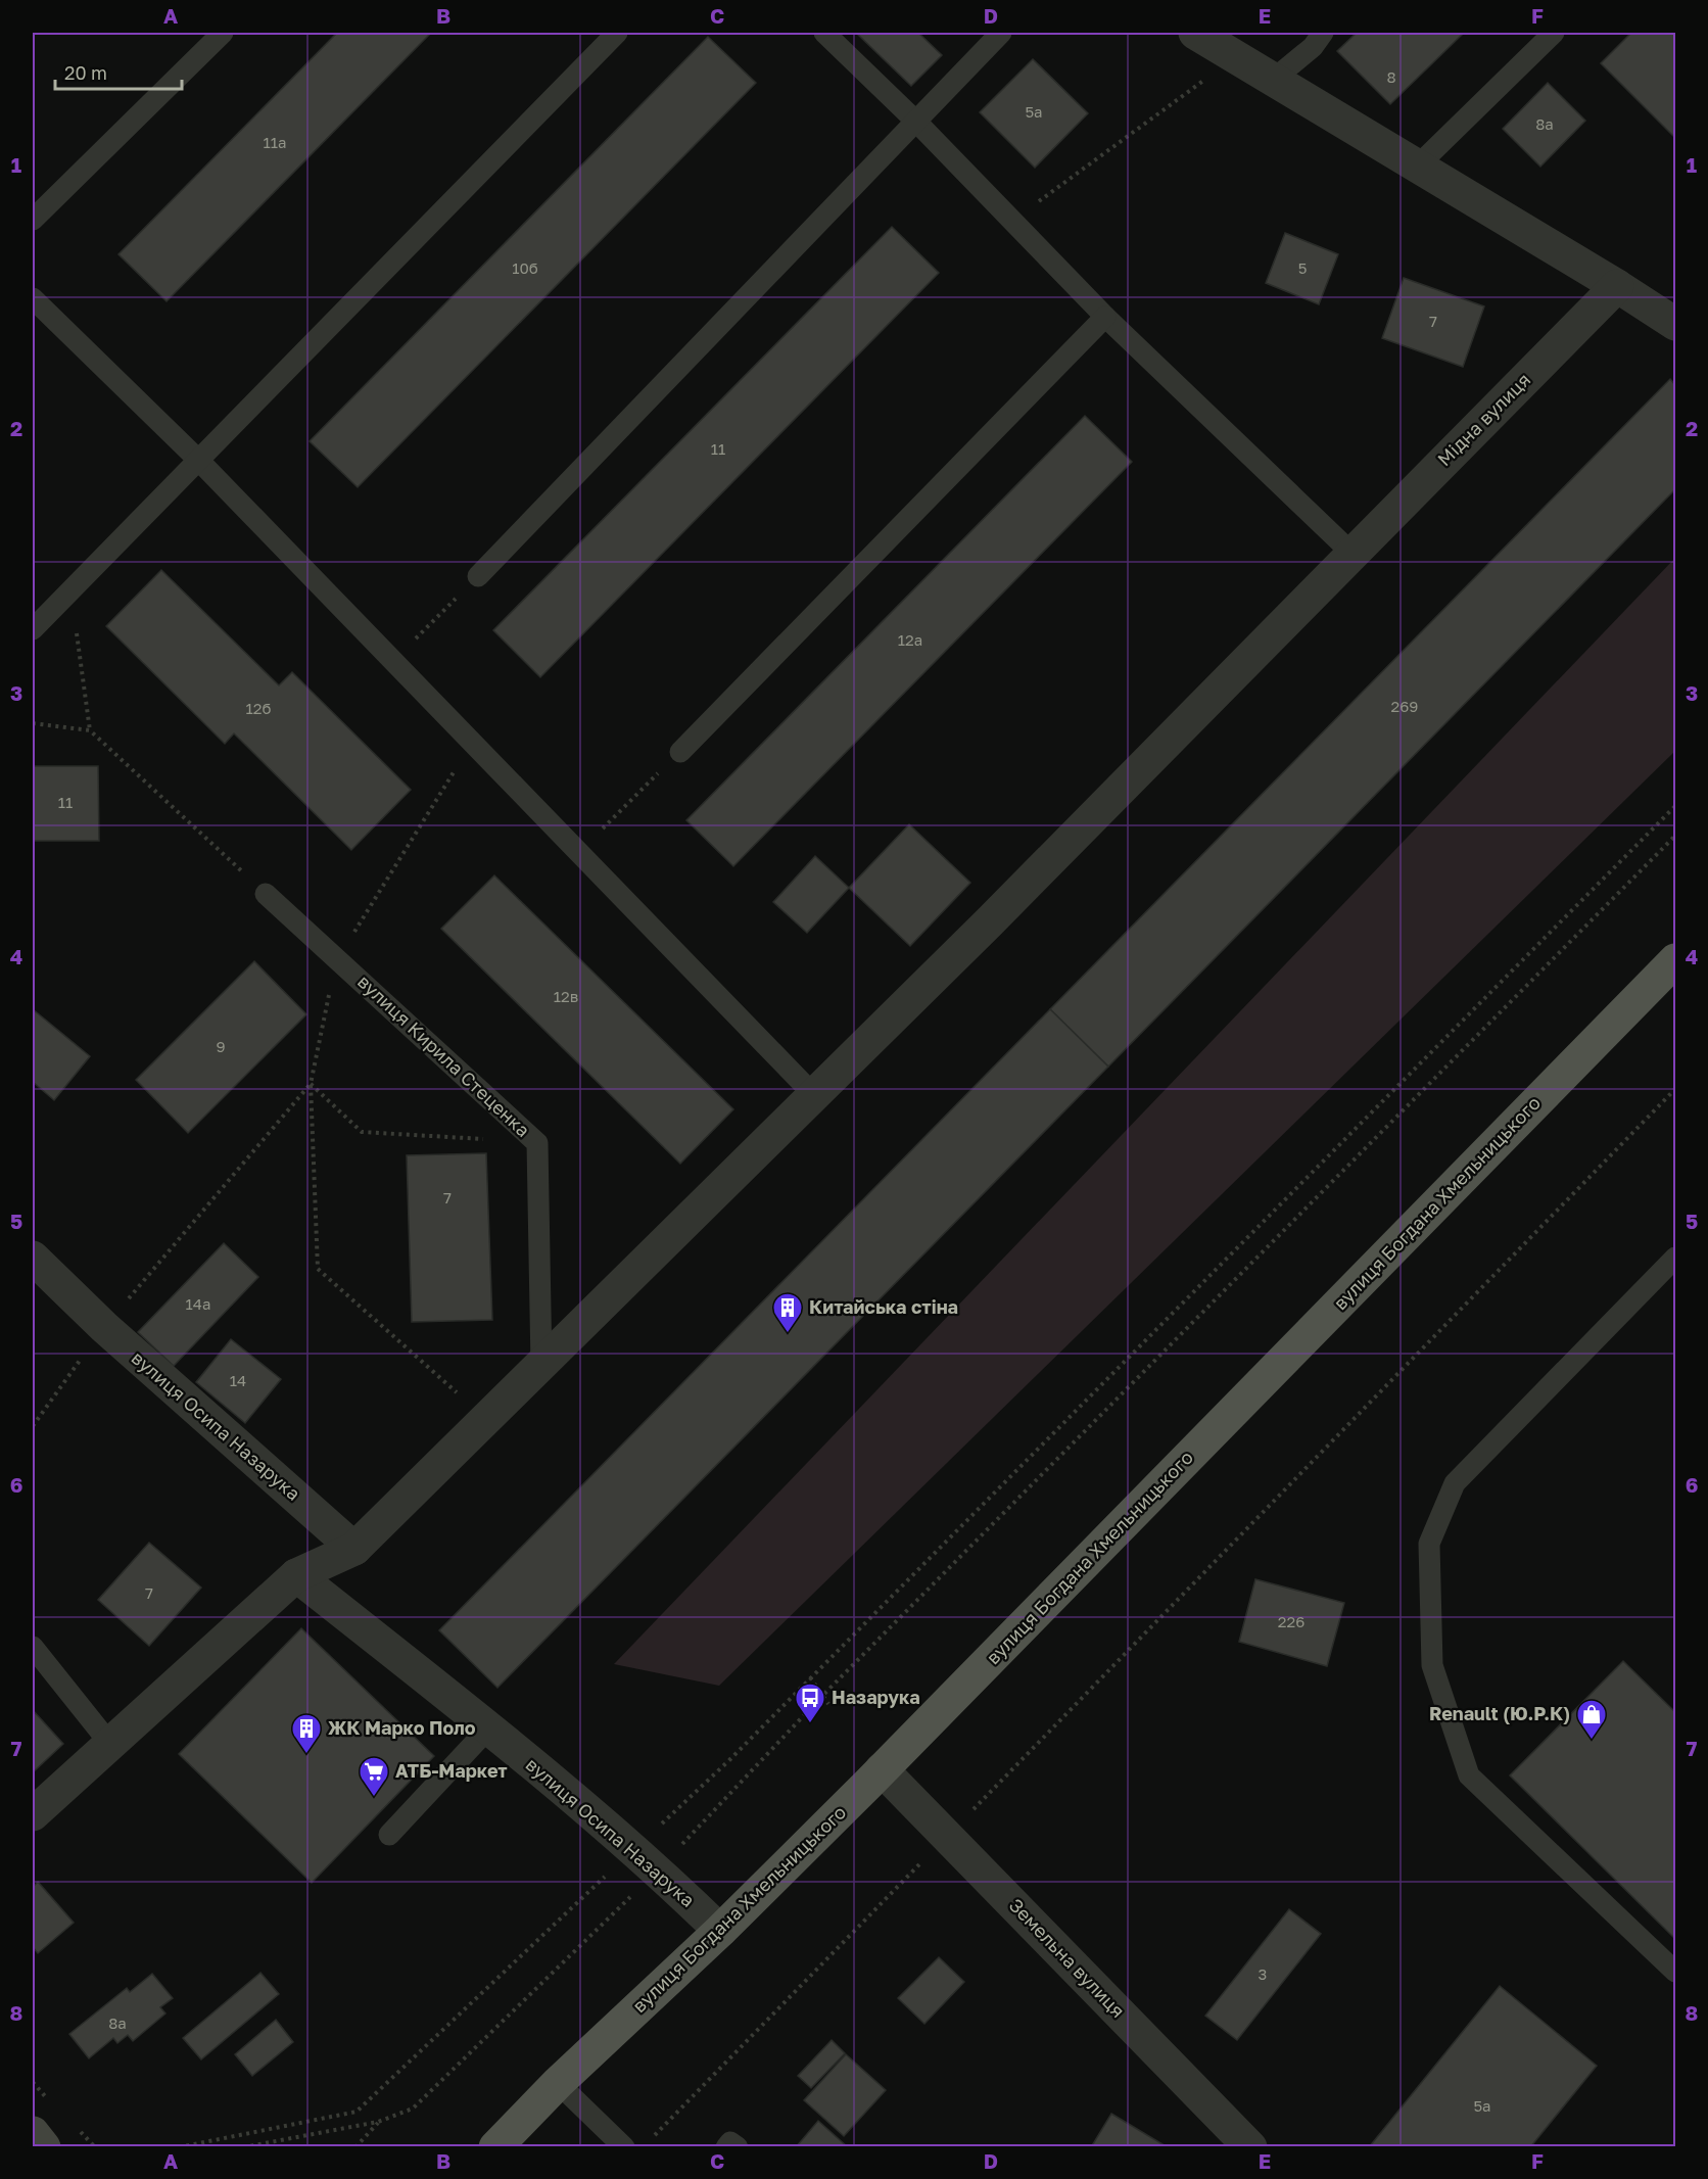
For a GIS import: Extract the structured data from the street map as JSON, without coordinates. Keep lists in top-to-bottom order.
{
  "streets": {
    "main road": ["вулиця Богдана Хмельницького"],
    "street": ["Мідна вулиця", "вулиця Осипа Назарука", "Земельна вулиця"],
    "lane": ["вулиця Кирила Стеценка"]
  },
  "crossings": [
    ["Мідна вулиця", "вулиця Кирила Стеценка"],
    ["Мідна вулиця", "вулиця Осипа Назарука"],
    ["вулиця Богдана Хмельницького", "вулиця Осипа Назарука"],
    ["вулиця Богдана Хмельницького", "Земельна вулиця"]
  ],
  "places": {
    "building": ["Китайська стіна", "ЖК Марко Поло"],
    "bus stop": ["Назарука"],
    "shop": ["Renault (Ю.Р.К)"],
    "supermarket": ["АТБ-Маркет"]
  },
  "house_numbers": [
    "8",
    "5а",
    "8а",
    "11а",
    "10б",
    "5",
    "7",
    "11",
    "12а",
    "269",
    "12б",
    "11",
    "12в",
    "9",
    "7",
    "14а",
    "14",
    "7",
    "226",
    "3",
    "8а",
    "5а"
  ],
  "scale_bar": "20 m",
  "grid": {
    "columns": [
      "A",
      "B",
      "C",
      "D",
      "E",
      "F"
    ],
    "rows": [
      "1",
      "2",
      "3",
      "4",
      "5",
      "6",
      "7",
      "8"
    ]
  }
}
